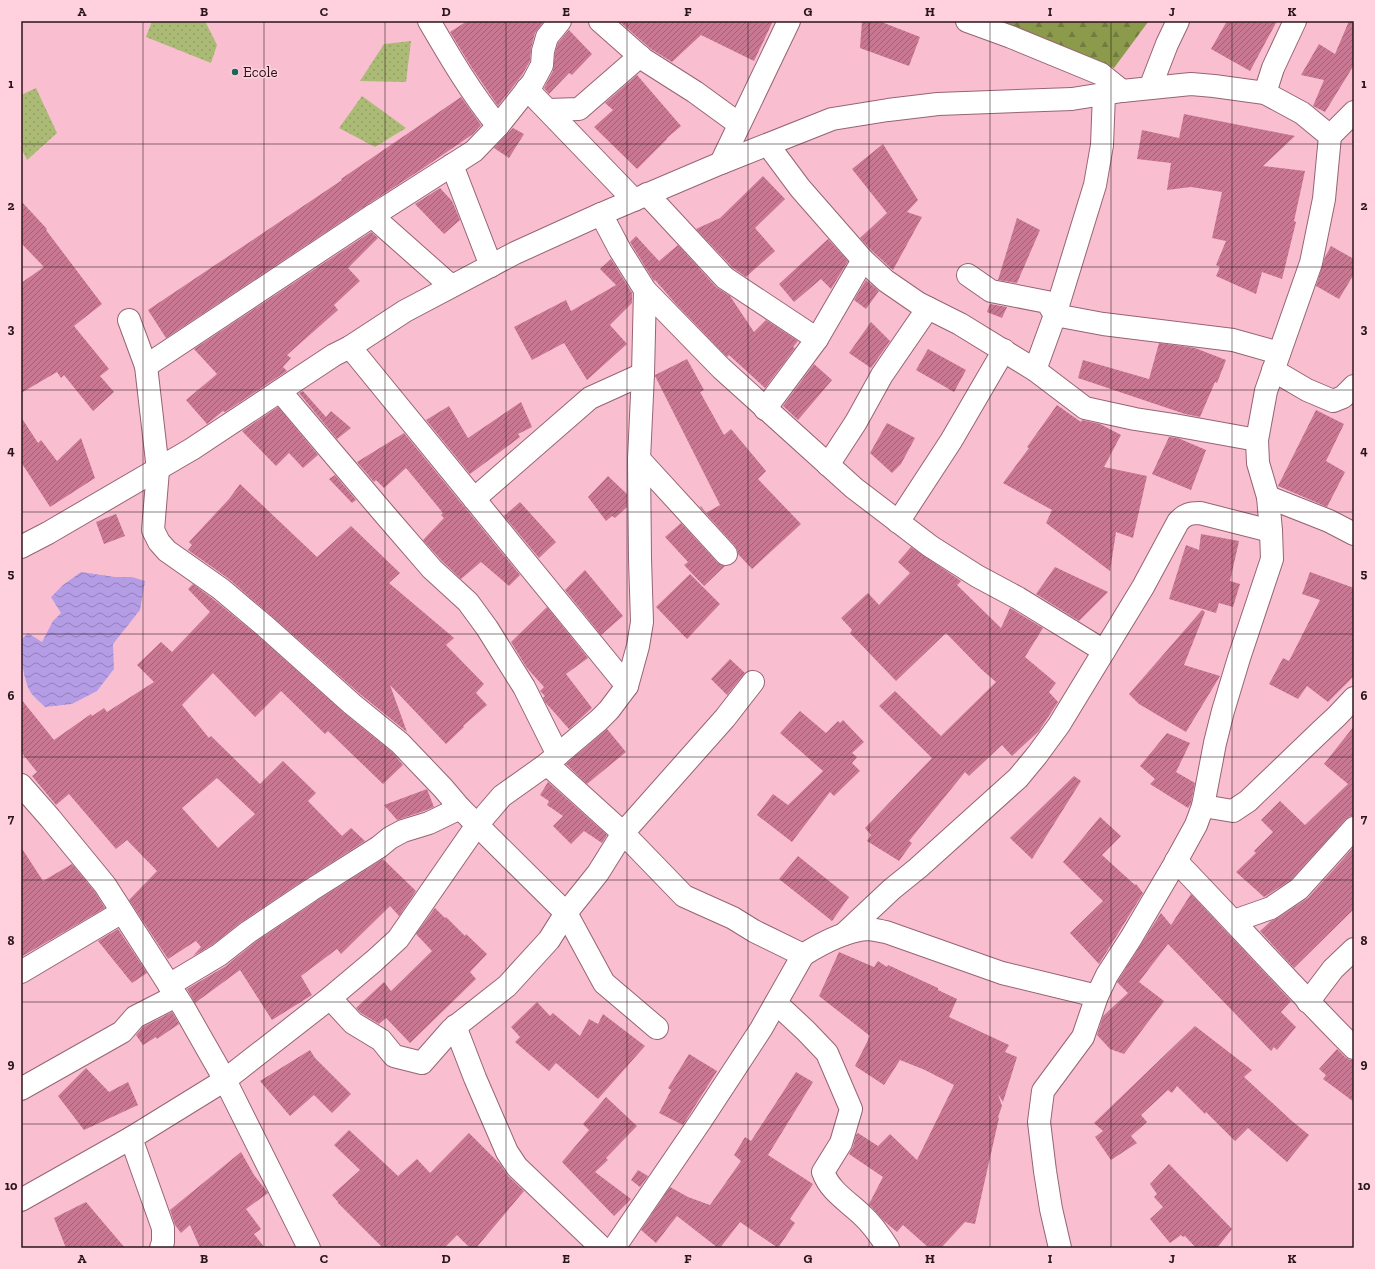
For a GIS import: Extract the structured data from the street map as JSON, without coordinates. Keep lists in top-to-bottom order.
{
  "places": ["Ecole"],
  "grid": {
    "columns": [
      "A",
      "B",
      "C",
      "D",
      "E",
      "F",
      "G",
      "H",
      "I",
      "J",
      "K"
    ],
    "rows": [
      "1",
      "2",
      "3",
      "4",
      "5",
      "6",
      "7",
      "8",
      "9",
      "10"
    ]
  }
}
